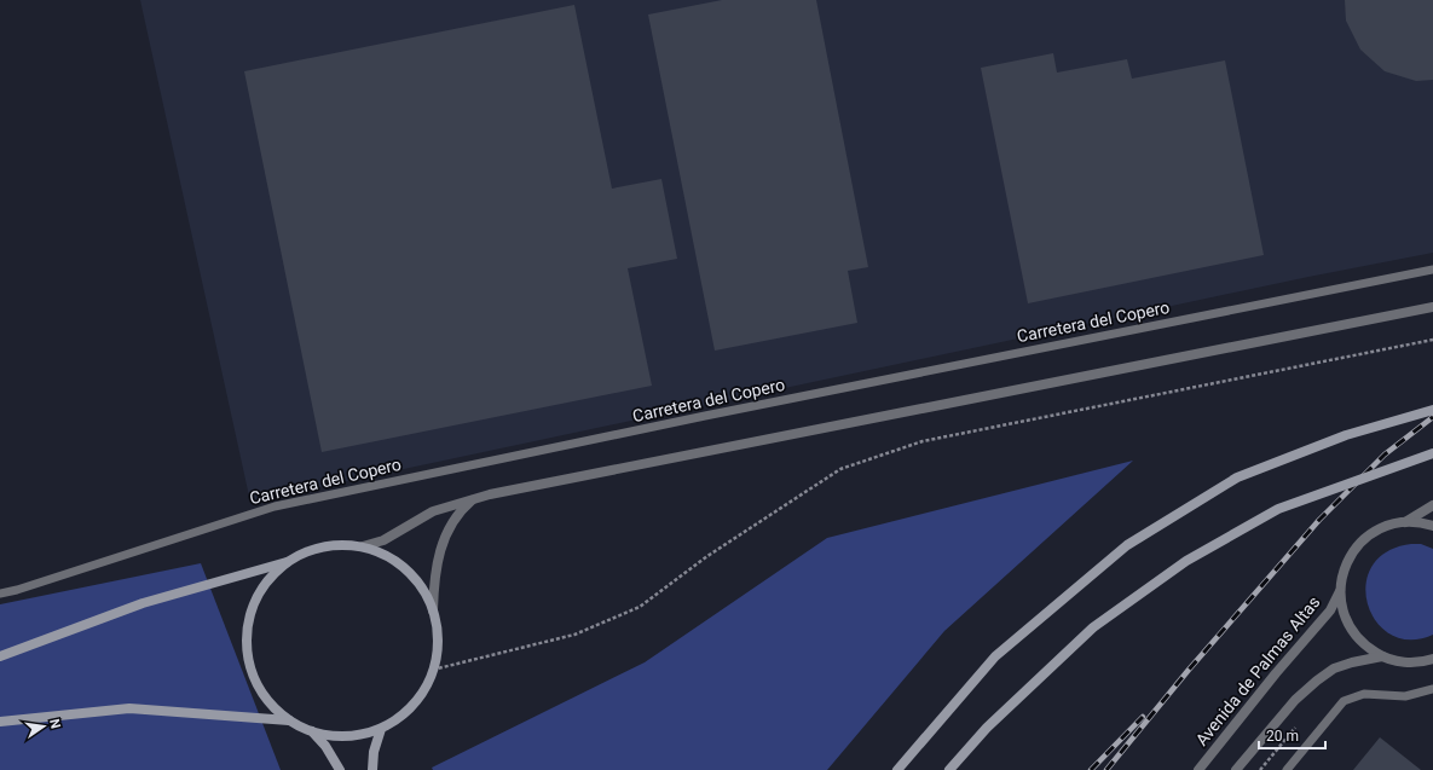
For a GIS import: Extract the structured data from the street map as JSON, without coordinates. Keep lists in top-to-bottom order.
{
  "streets": {
    "street": ["Avenida de Palmas Altas"],
    "lane": ["Carretera del Copero"]
  },
  "scale_bar": "20 m",
  "north": "right"
}
